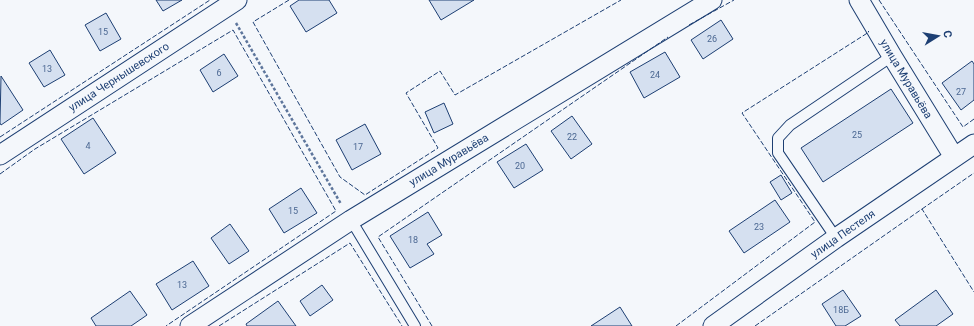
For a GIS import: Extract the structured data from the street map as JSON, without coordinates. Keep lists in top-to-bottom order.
{
  "streets": {
    "street": ["улица Чернышевского", "улица Муравьёва", "улица Пестеля"]
  },
  "crossings": [
    ["улица Муравьёва", "улица Пестеля"]
  ],
  "house_numbers": [
    "15",
    "26",
    "13",
    "6",
    "24",
    "27",
    "25",
    "22",
    "4",
    "17",
    "20",
    "15",
    "23",
    "18",
    "13",
    "18Б"
  ],
  "north": "right"
}
